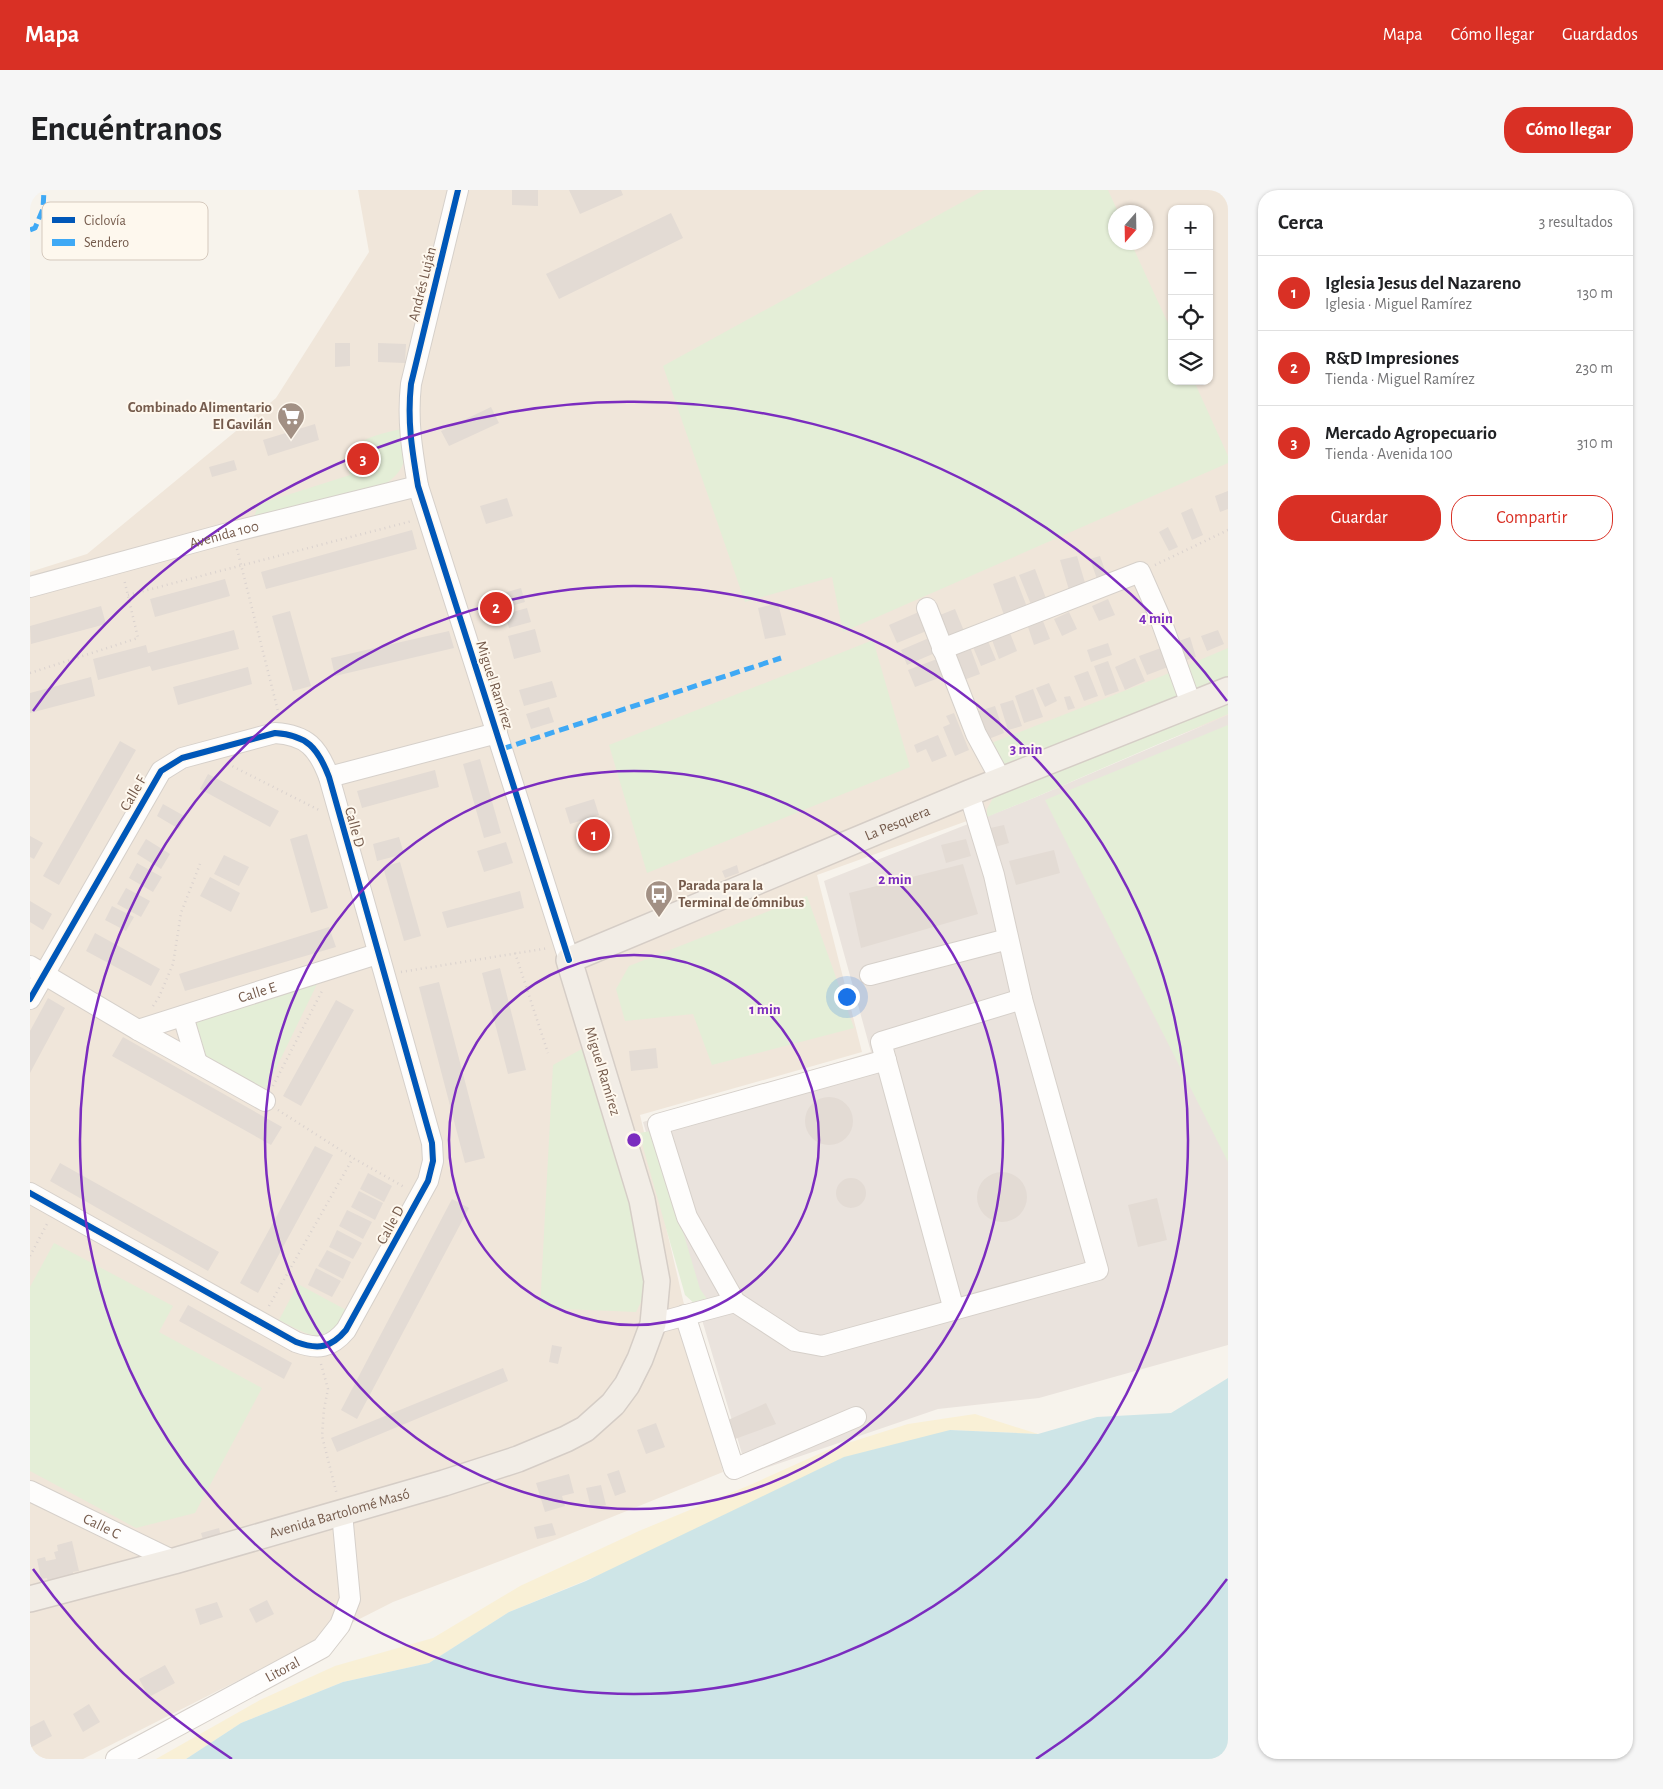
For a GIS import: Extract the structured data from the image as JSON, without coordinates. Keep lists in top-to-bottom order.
{
  "streets": {
    "main road": ["Miguel Ramírez", "La Pesquera", "Avenida Bartolomé Masó"],
    "street": [
      "Andrés Luján",
      "Avenida 100",
      "Calle F",
      "Calle D",
      "Calle E",
      "Calle C",
      "Litoral"
    ]
  },
  "crossings": [
    ["Andrés Luján", "Miguel Ramírez"],
    ["Avenida 100", "Miguel Ramírez"],
    ["Miguel Ramírez", "La Pesquera"],
    ["Miguel Ramírez", "Avenida Bartolomé Masó"],
    ["Calle F", "Calle D"],
    ["Calle D", "Calle E"],
    ["Avenida Bartolomé Masó", "Calle C"],
    ["Avenida Bartolomé Masó", "Litoral"]
  ],
  "places": {
    "supermarket": ["Combinado Alimentario El Gavilán"],
    "bus stop": ["Parada para la Terminal de ómnibus"]
  },
  "legend": ["Ciclovía", "Sendero"],
  "north": "bottom",
  "page": {
    "header": "Mapa",
    "nav": ["Mapa", "Cómo llegar", "Guardados"],
    "buttons": [
      "Cómo llegar",
      ["Guardar", "Compartir"]
    ],
    "title": "Encuéntranos",
    "heading": ["Cerca", "3 resultados"],
    "map_buttons": ["+", "−"],
    "list": [
      {
        "mark": "1",
        "name": "Iglesia Jesus del Nazareno",
        "note": "Iglesia · Miguel Ramírez",
        "value": "130 m"
      },
      {
        "mark": "2",
        "name": "R&D Impresiones",
        "note": "Tienda · Miguel Ramírez",
        "value": "230 m"
      },
      {
        "mark": "3",
        "name": "Mercado Agropecuario",
        "note": "Tienda · Avenida 100",
        "value": "310 m"
      }
    ],
    "pins": ["3", "2", "1"]
  },
  "rings": [
    "4 min",
    "3 min",
    "2 min",
    "1 min"
  ]
}
